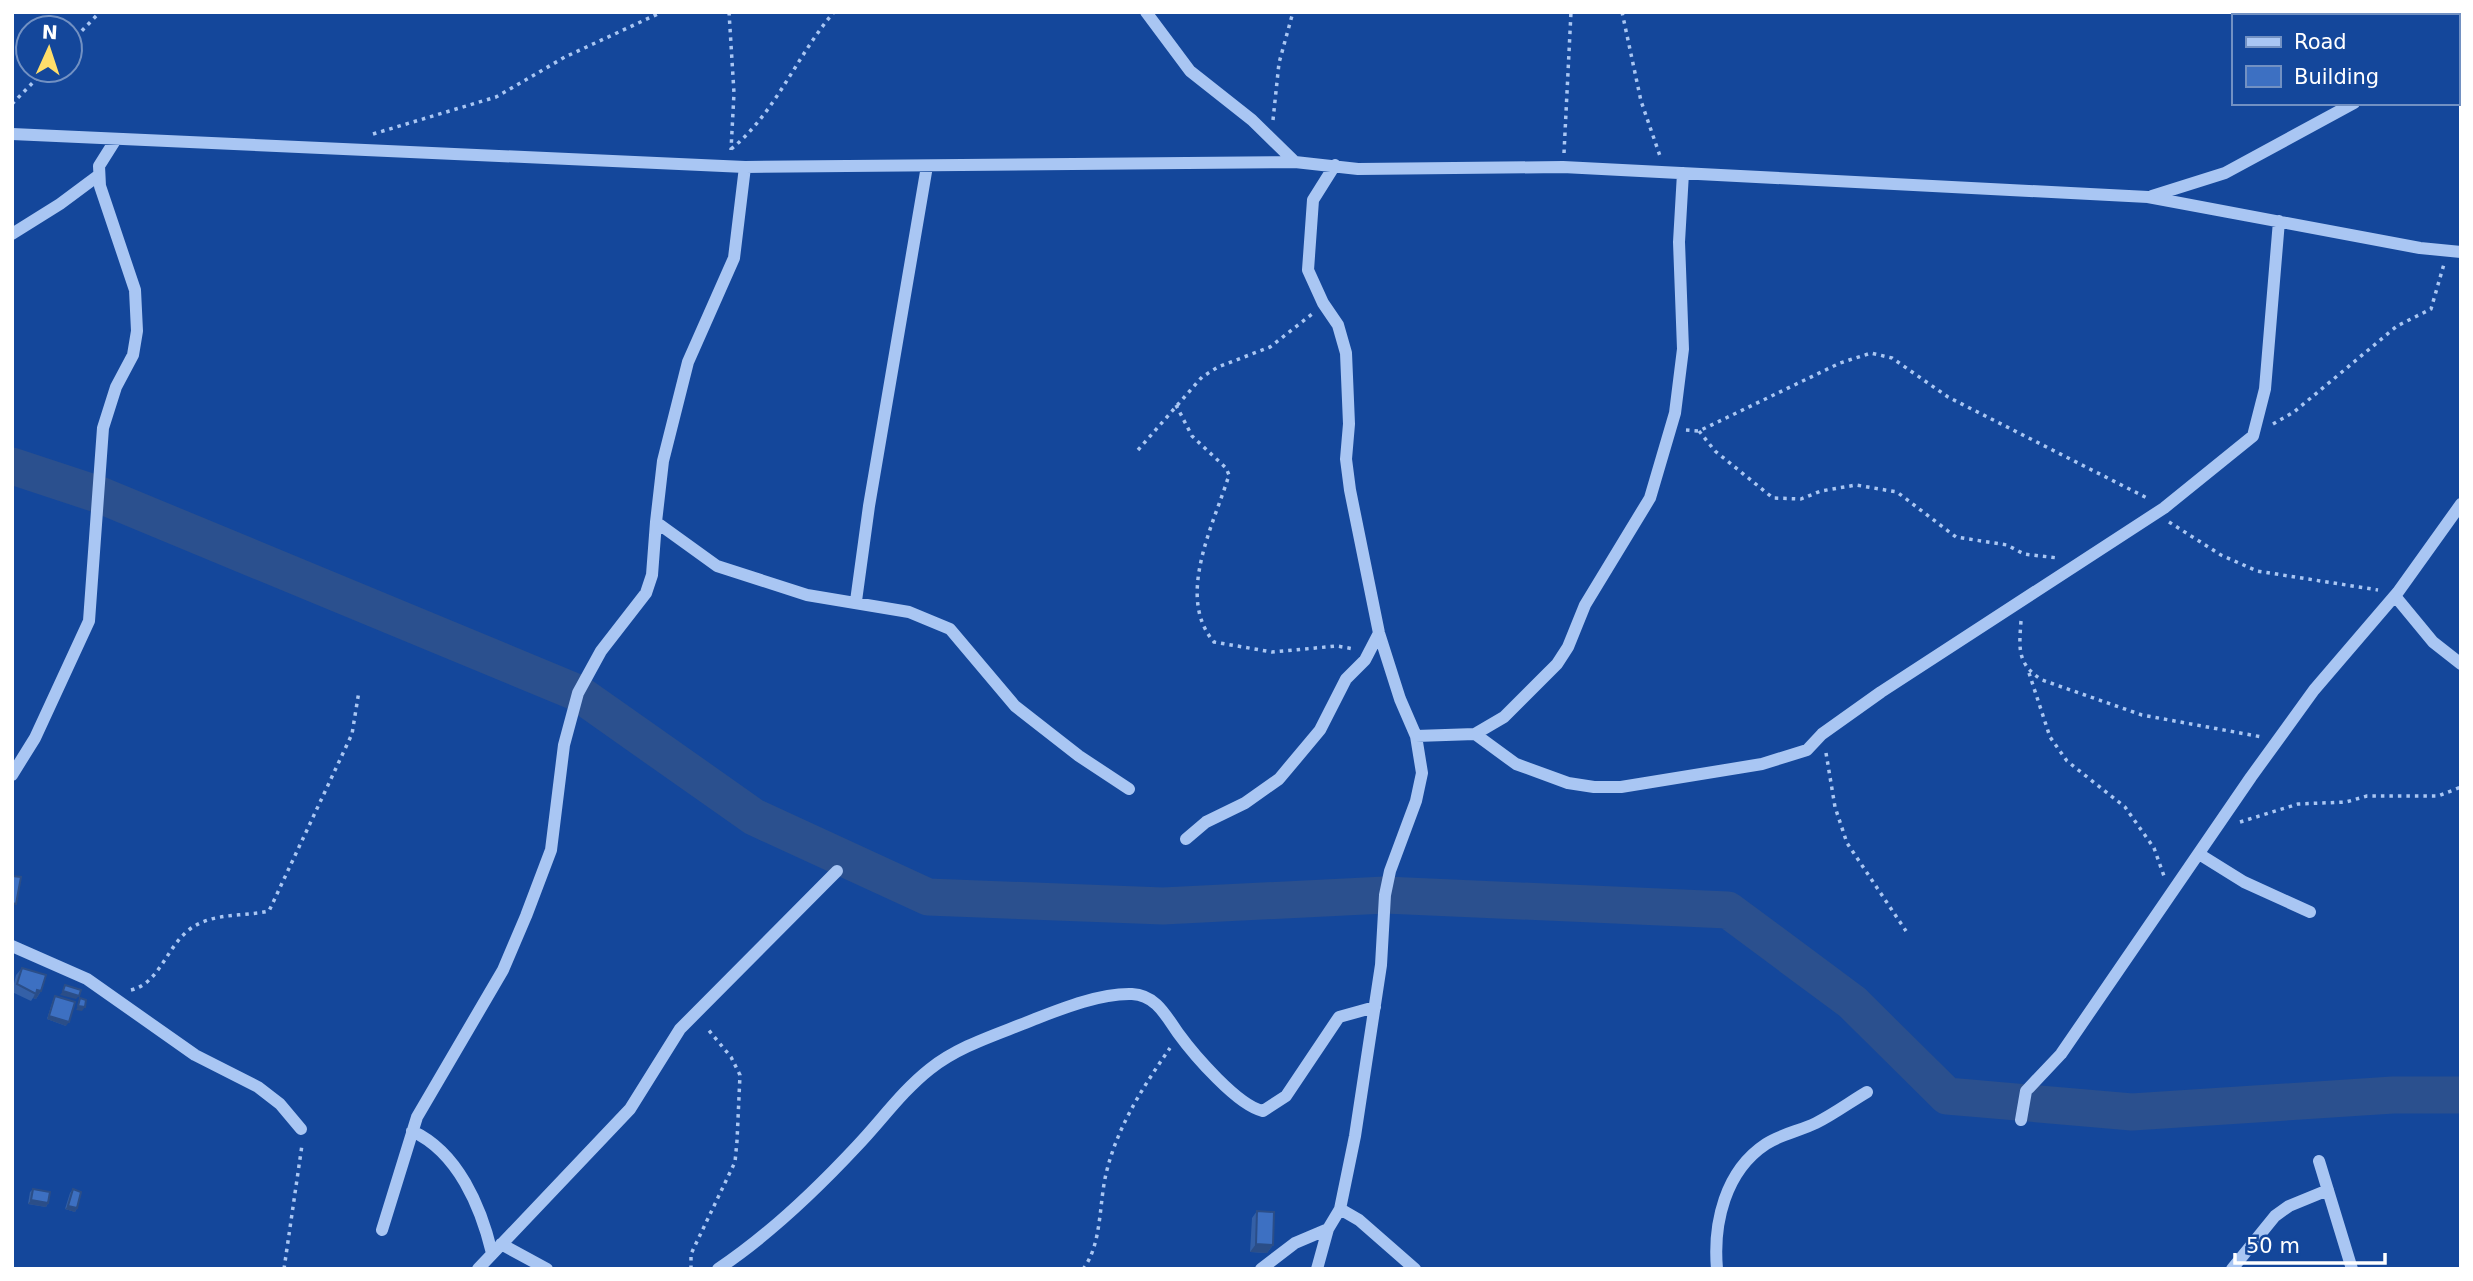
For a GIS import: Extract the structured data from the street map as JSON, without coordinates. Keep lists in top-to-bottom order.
{
  "legend": ["Road", "Building"],
  "scale_bar": "50 m",
  "north": "top"
}
